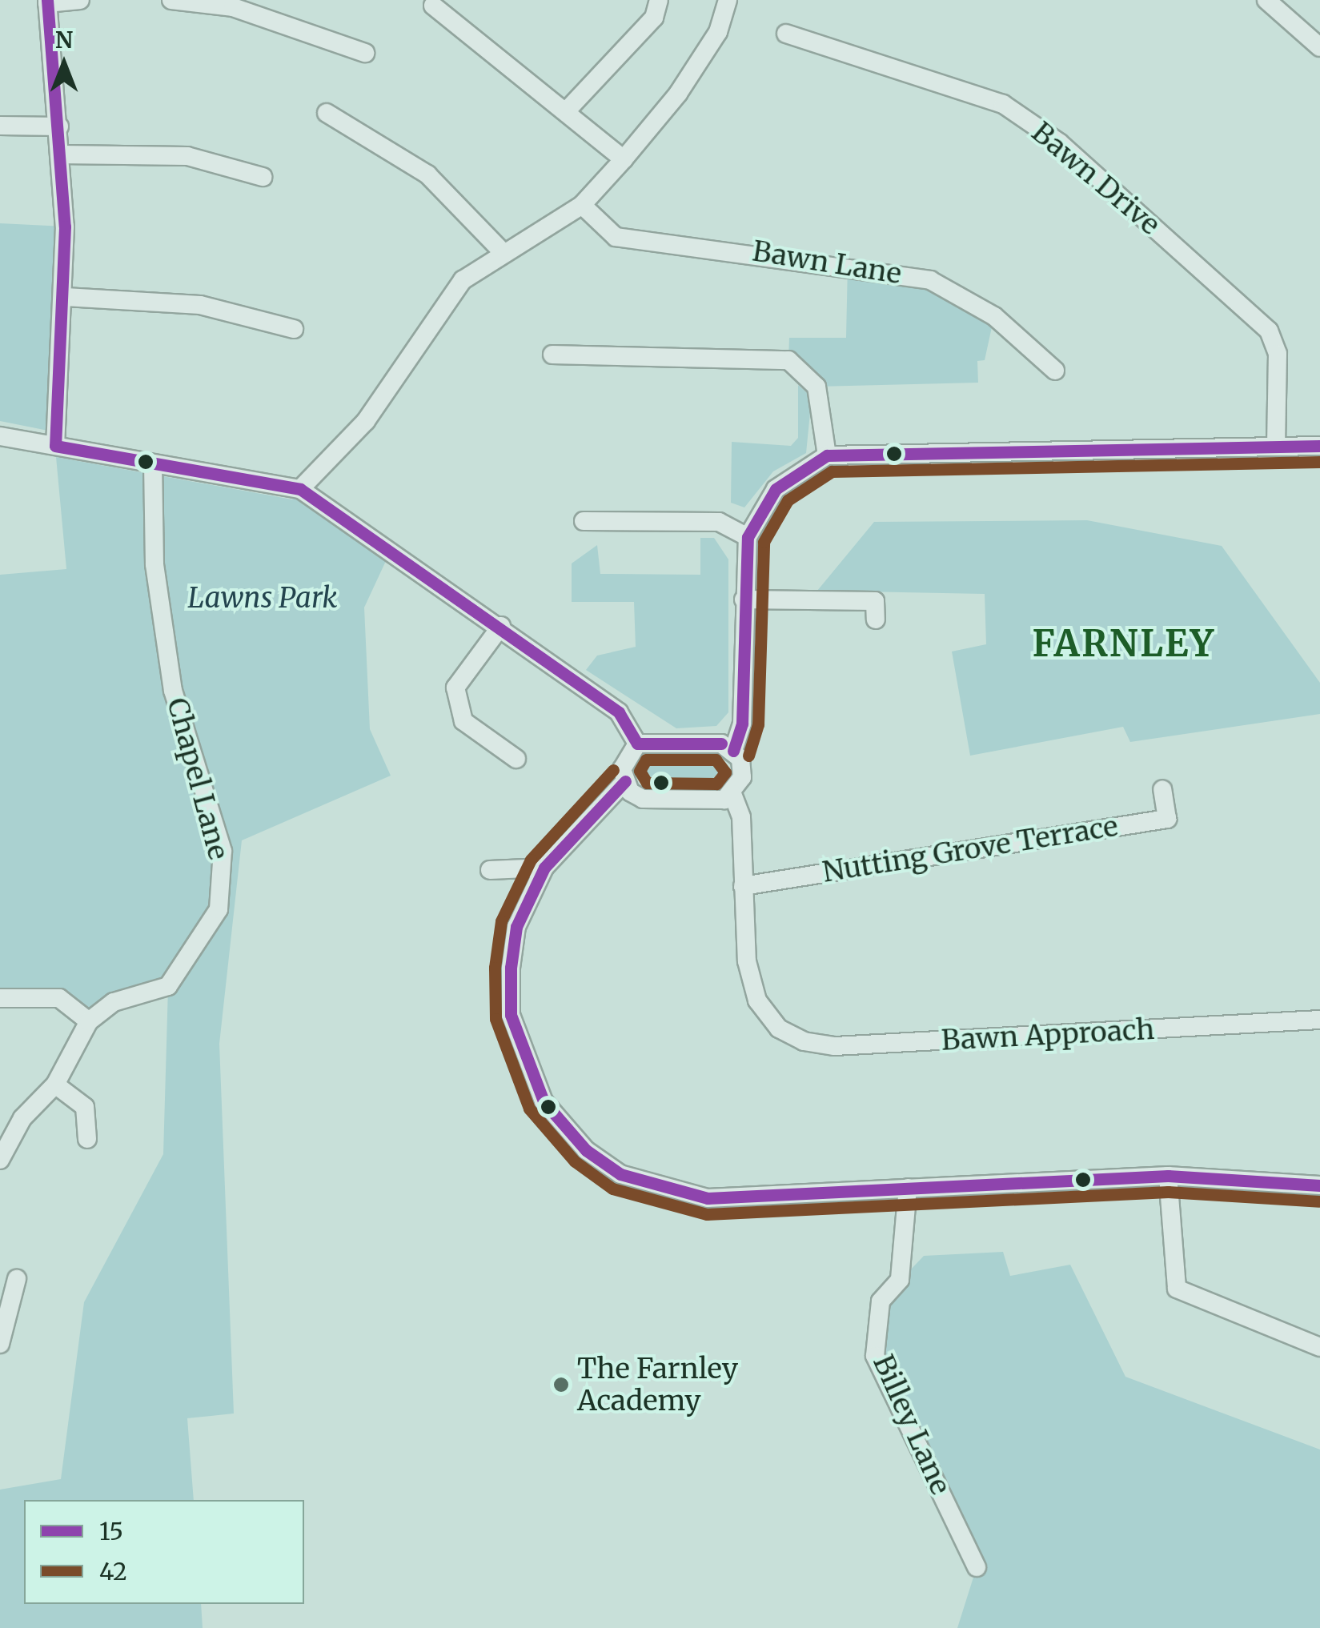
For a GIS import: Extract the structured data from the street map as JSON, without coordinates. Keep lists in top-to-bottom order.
{
  "streets": {
    "street": [
      "Bawn Drive",
      "Bawn Lane",
      "Chapel Lane",
      "Nutting Grove Terrace",
      "Bawn Approach",
      "Billey Lane"
    ]
  },
  "crossings": [
    ["Nutting Grove Terrace", "Bawn Approach"]
  ],
  "districts": ["FARNLEY"],
  "parks": ["Lawns Park"],
  "places": ["The Farnley Academy"],
  "lines": ["transit line 15", "transit line 42"],
  "legend": ["15", "42"],
  "north": "top"
}
